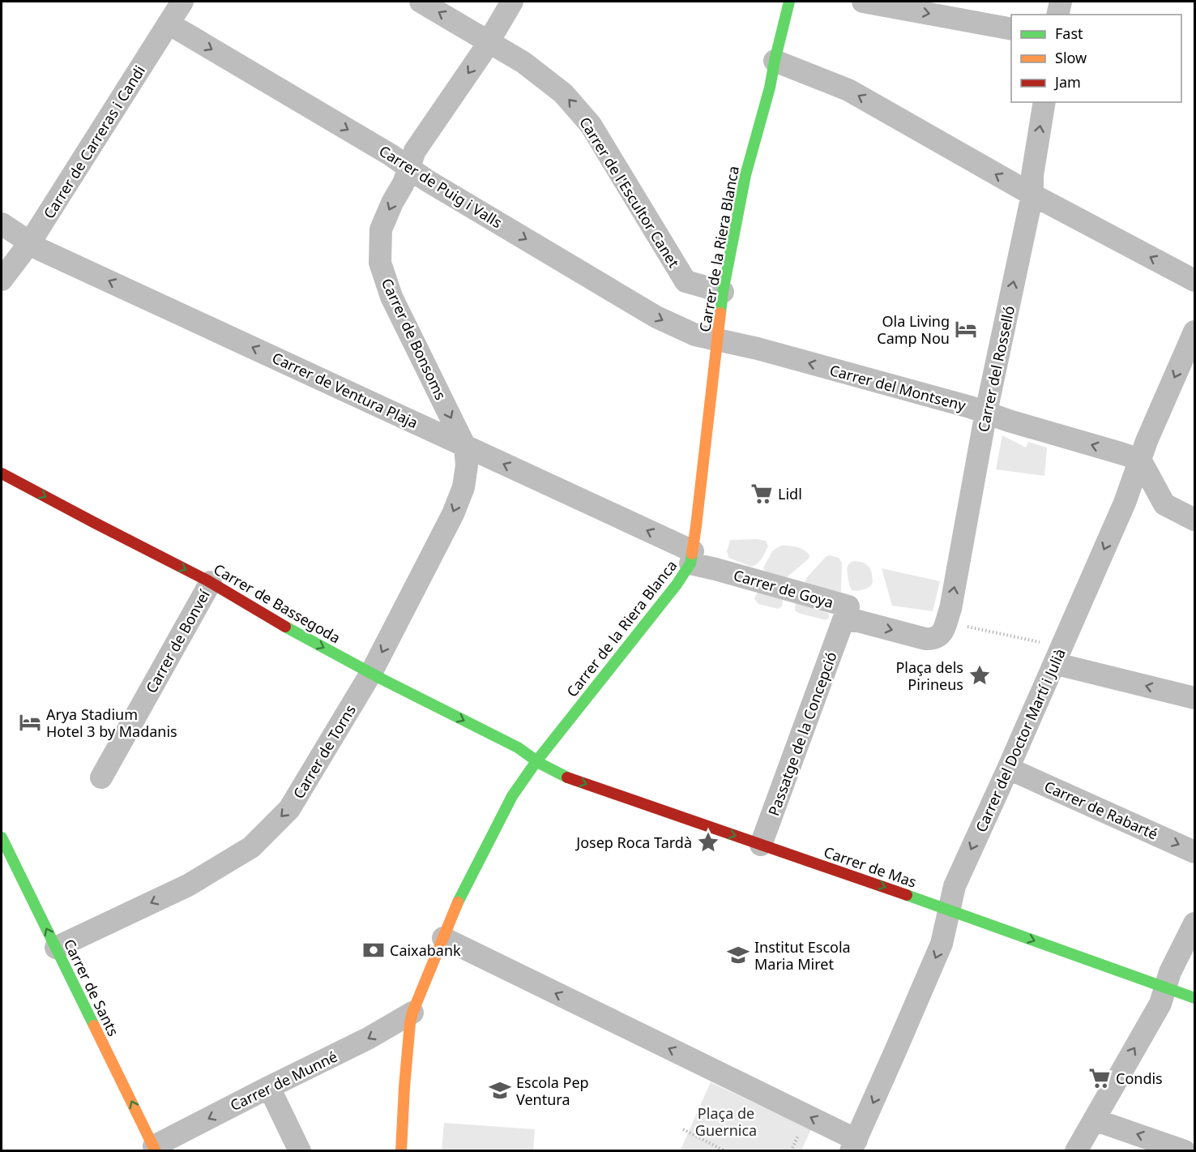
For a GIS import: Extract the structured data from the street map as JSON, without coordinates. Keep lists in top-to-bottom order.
{
  "streets": {
    "street": [
      "Carrer de Carreras i Candi",
      "Carrer de Puig i Valls",
      "Carrer de l'Escultor Canet",
      "Carrer de la Riera Blanca",
      "Carrer de Bonsoms",
      "Carrer del Rosselló",
      "Carrer del Montseny",
      "Carrer de Ventura Plaja",
      "Carrer de Goya",
      "Carrer de Bassegoda",
      "Carrer de Bonveí",
      "Passatge de la Concepció",
      "Carrer del Doctor Martí i Julià",
      "Carrer de Torns",
      "Carrer de Rabarté",
      "Carrer de Mas",
      "Carrer de Sants",
      "Carrer de Munné"
    ]
  },
  "crossings": [
    ["Carrer de Carreras i Candi", "Carrer de Puig i Valls"],
    ["Carrer de Carreras i Candi", "Carrer de Ventura Plaja"],
    ["Carrer de Puig i Valls", "Carrer de la Riera Blanca"],
    ["Carrer de Puig i Valls", "Carrer de Bonsoms"],
    ["Carrer de Puig i Valls", "Carrer del Montseny"],
    ["Carrer de l'Escultor Canet", "Carrer de la Riera Blanca"],
    ["Carrer de l'Escultor Canet", "Carrer de Bonsoms"],
    ["Carrer de la Riera Blanca", "Carrer del Montseny"],
    ["Carrer de la Riera Blanca", "Carrer de Ventura Plaja"],
    ["Carrer de la Riera Blanca", "Carrer de Goya"],
    ["Carrer de la Riera Blanca", "Carrer de Bassegoda"],
    ["Carrer de la Riera Blanca", "Carrer de Mas"],
    ["Carrer de la Riera Blanca", "Carrer de Munné"],
    ["Carrer de Bonsoms", "Carrer de Ventura Plaja"],
    ["Carrer de Bonsoms", "Carrer de Torns"],
    ["Carrer del Rosselló", "Carrer del Montseny"],
    ["Carrer del Rosselló", "Carrer de Goya"],
    ["Carrer del Montseny", "Carrer del Doctor Martí i Julià"],
    ["Carrer de Ventura Plaja", "Carrer de Goya"],
    ["Carrer de Ventura Plaja", "Carrer de Torns"],
    ["Carrer de Goya", "Passatge de la Concepció"],
    ["Carrer de Bassegoda", "Carrer de Bonveí"],
    ["Carrer de Bassegoda", "Carrer de Torns"],
    ["Carrer de Bassegoda", "Carrer de Mas"],
    ["Passatge de la Concepció", "Carrer de Mas"],
    ["Carrer del Doctor Martí i Julià", "Carrer de Rabarté"],
    ["Carrer del Doctor Martí i Julià", "Carrer de Mas"],
    ["Carrer de Torns", "Carrer de Sants"],
    ["Carrer de Sants", "Carrer de Munné"]
  ],
  "one_way": [
    "Carrer de Puig i Valls",
    "Carrer de l'Escultor Canet",
    "Carrer de Bonsoms",
    "Carrer del Rosselló",
    "Carrer del Montseny",
    "Carrer de Ventura Plaja",
    "Carrer de Bassegoda",
    "Carrer del Doctor Martí i Julià",
    "Carrer de Torns",
    "Carrer de Mas",
    "Carrer de Sants",
    "Carrer de Munné"
  ],
  "parks": ["Plaça de Guernica"],
  "places": {
    "hotel": ["Ola Living Camp Nou", "Arya Stadium Hotel 3 by Madanis"],
    "supermarket": ["Lidl", "Condis"],
    "place": ["Plaça dels Pirineus", "Josep Roca Tardà"],
    "bank": ["Caixabank"],
    "school or university": ["Institut Escola Maria Miret", "Escola Pep Ventura"]
  },
  "legend": ["Fast", "Slow", "Jam"]
}
